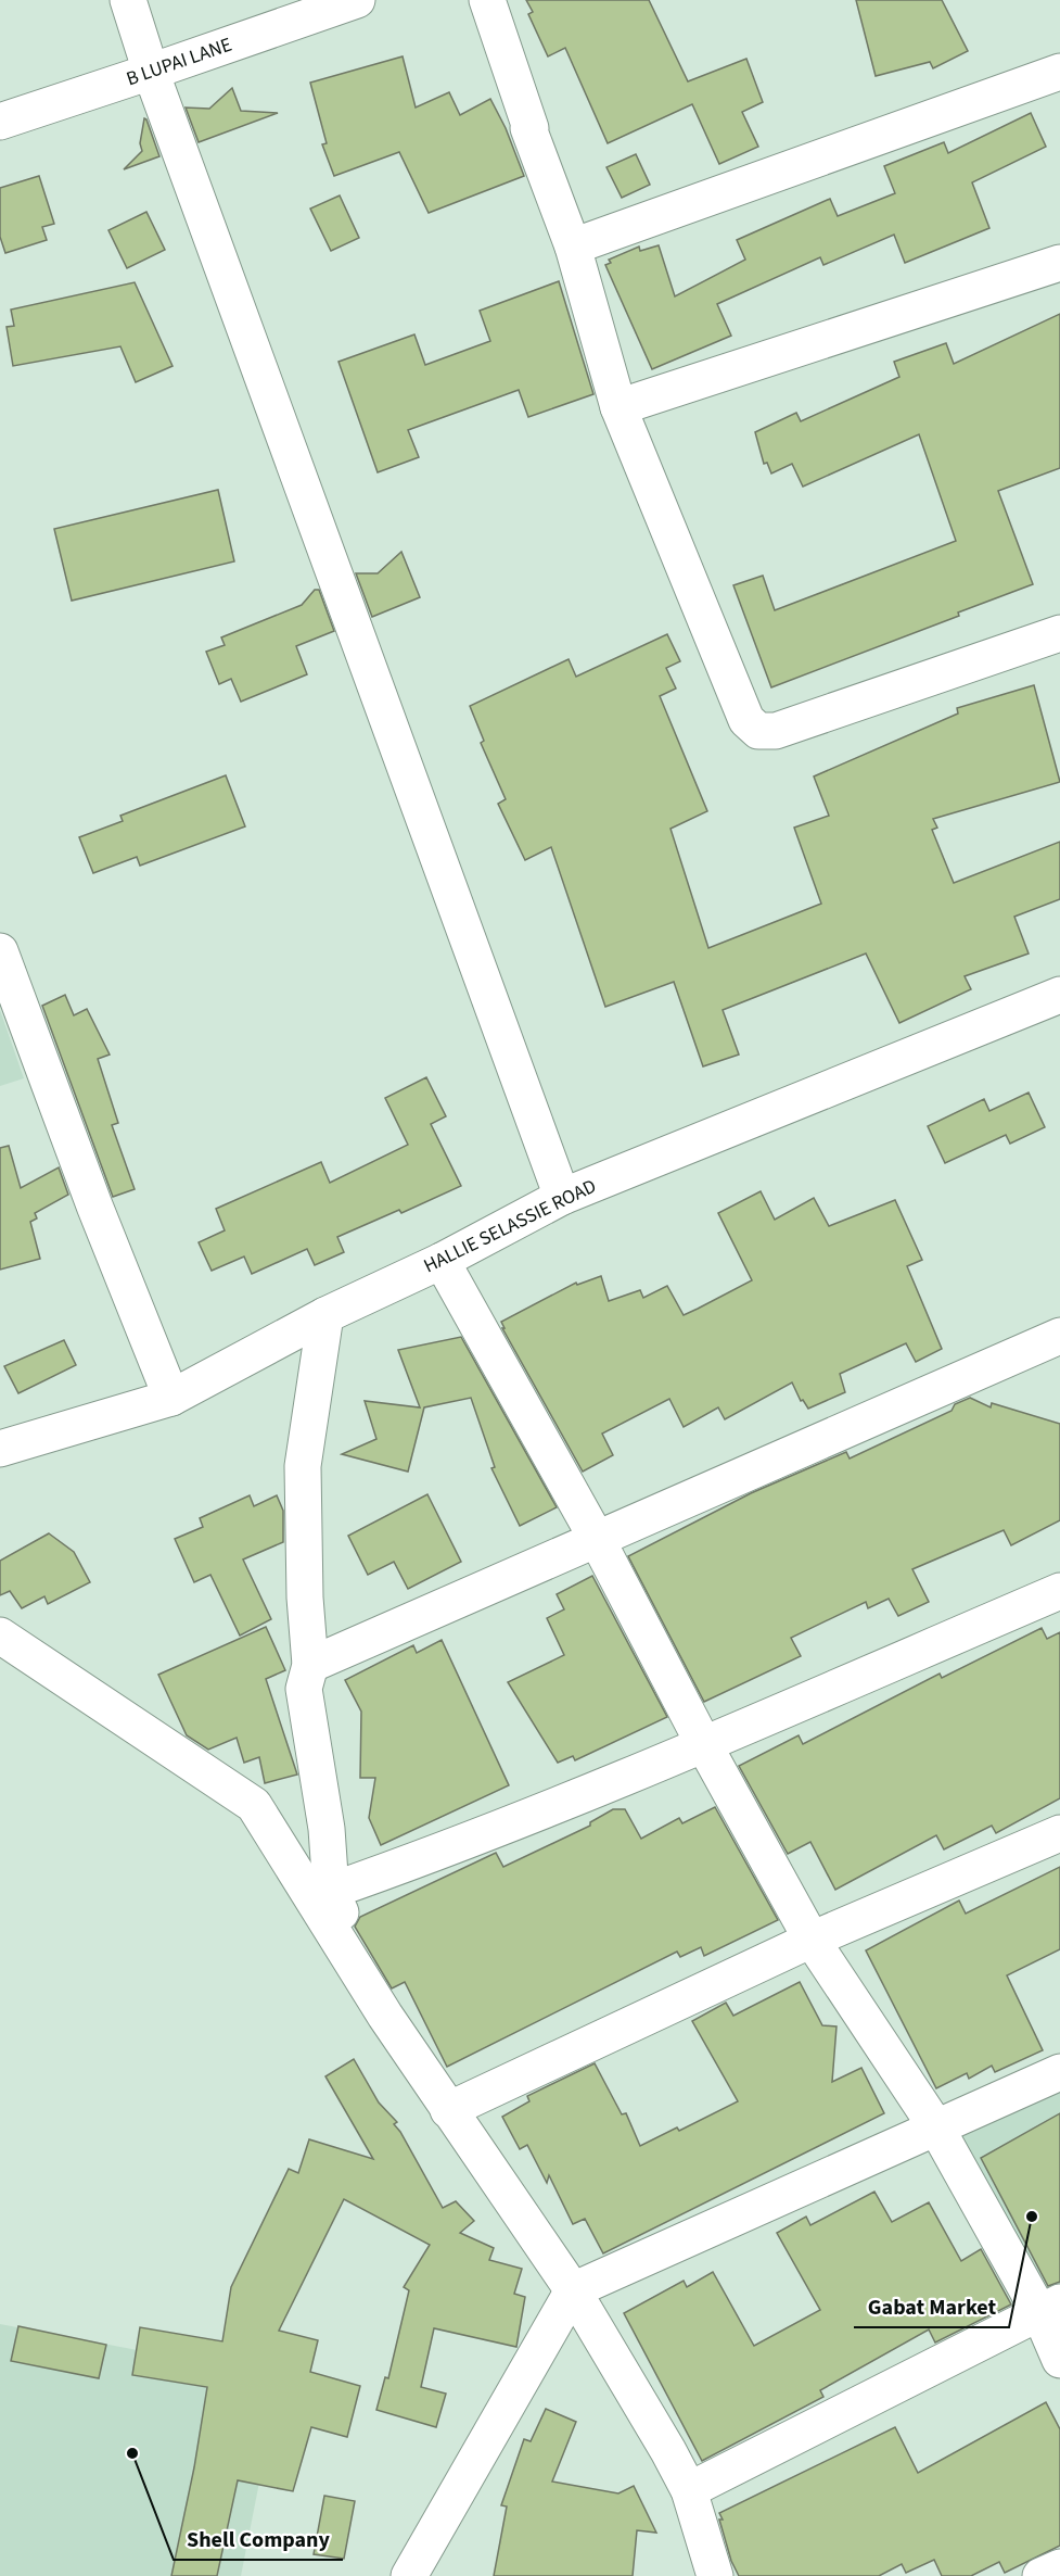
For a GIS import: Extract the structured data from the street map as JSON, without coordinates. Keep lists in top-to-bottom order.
{
  "streets": {
    "street": ["B LUPAI LANE", "HALLIE SELASSIE ROAD"]
  },
  "places": ["Gabat Market", "Shell Company"]
}
